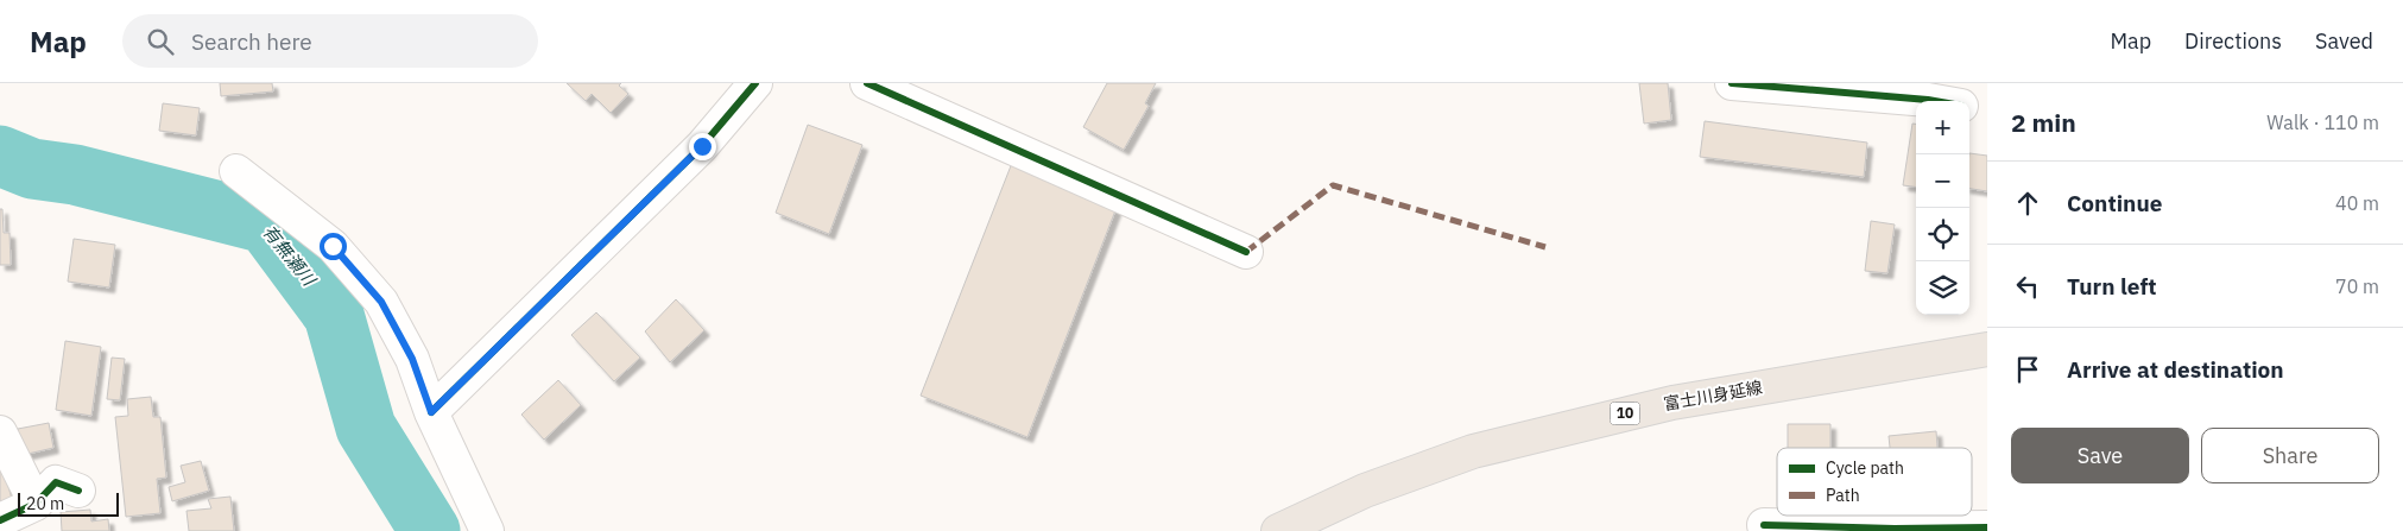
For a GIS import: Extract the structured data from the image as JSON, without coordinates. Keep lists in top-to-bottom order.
{
  "streets": {
    "main road": ["富士川身延線", "10"]
  },
  "water": ["有無瀬川"],
  "legend": ["Cycle path", "Path"],
  "scale_bar": "20 m",
  "page": {
    "header": "Map",
    "search": "Search here",
    "nav": ["Map", "Directions", "Saved"],
    "heading": ["2 min", "Walk · 110 m"],
    "map_buttons": ["+", "−"],
    "list": [
      ["Continue", "40 m"],
      ["Turn left", "70 m"],
      "Arrive at destination"
    ],
    "buttons": ["Save", "Share"],
    "scale": "20 m"
  }
}
